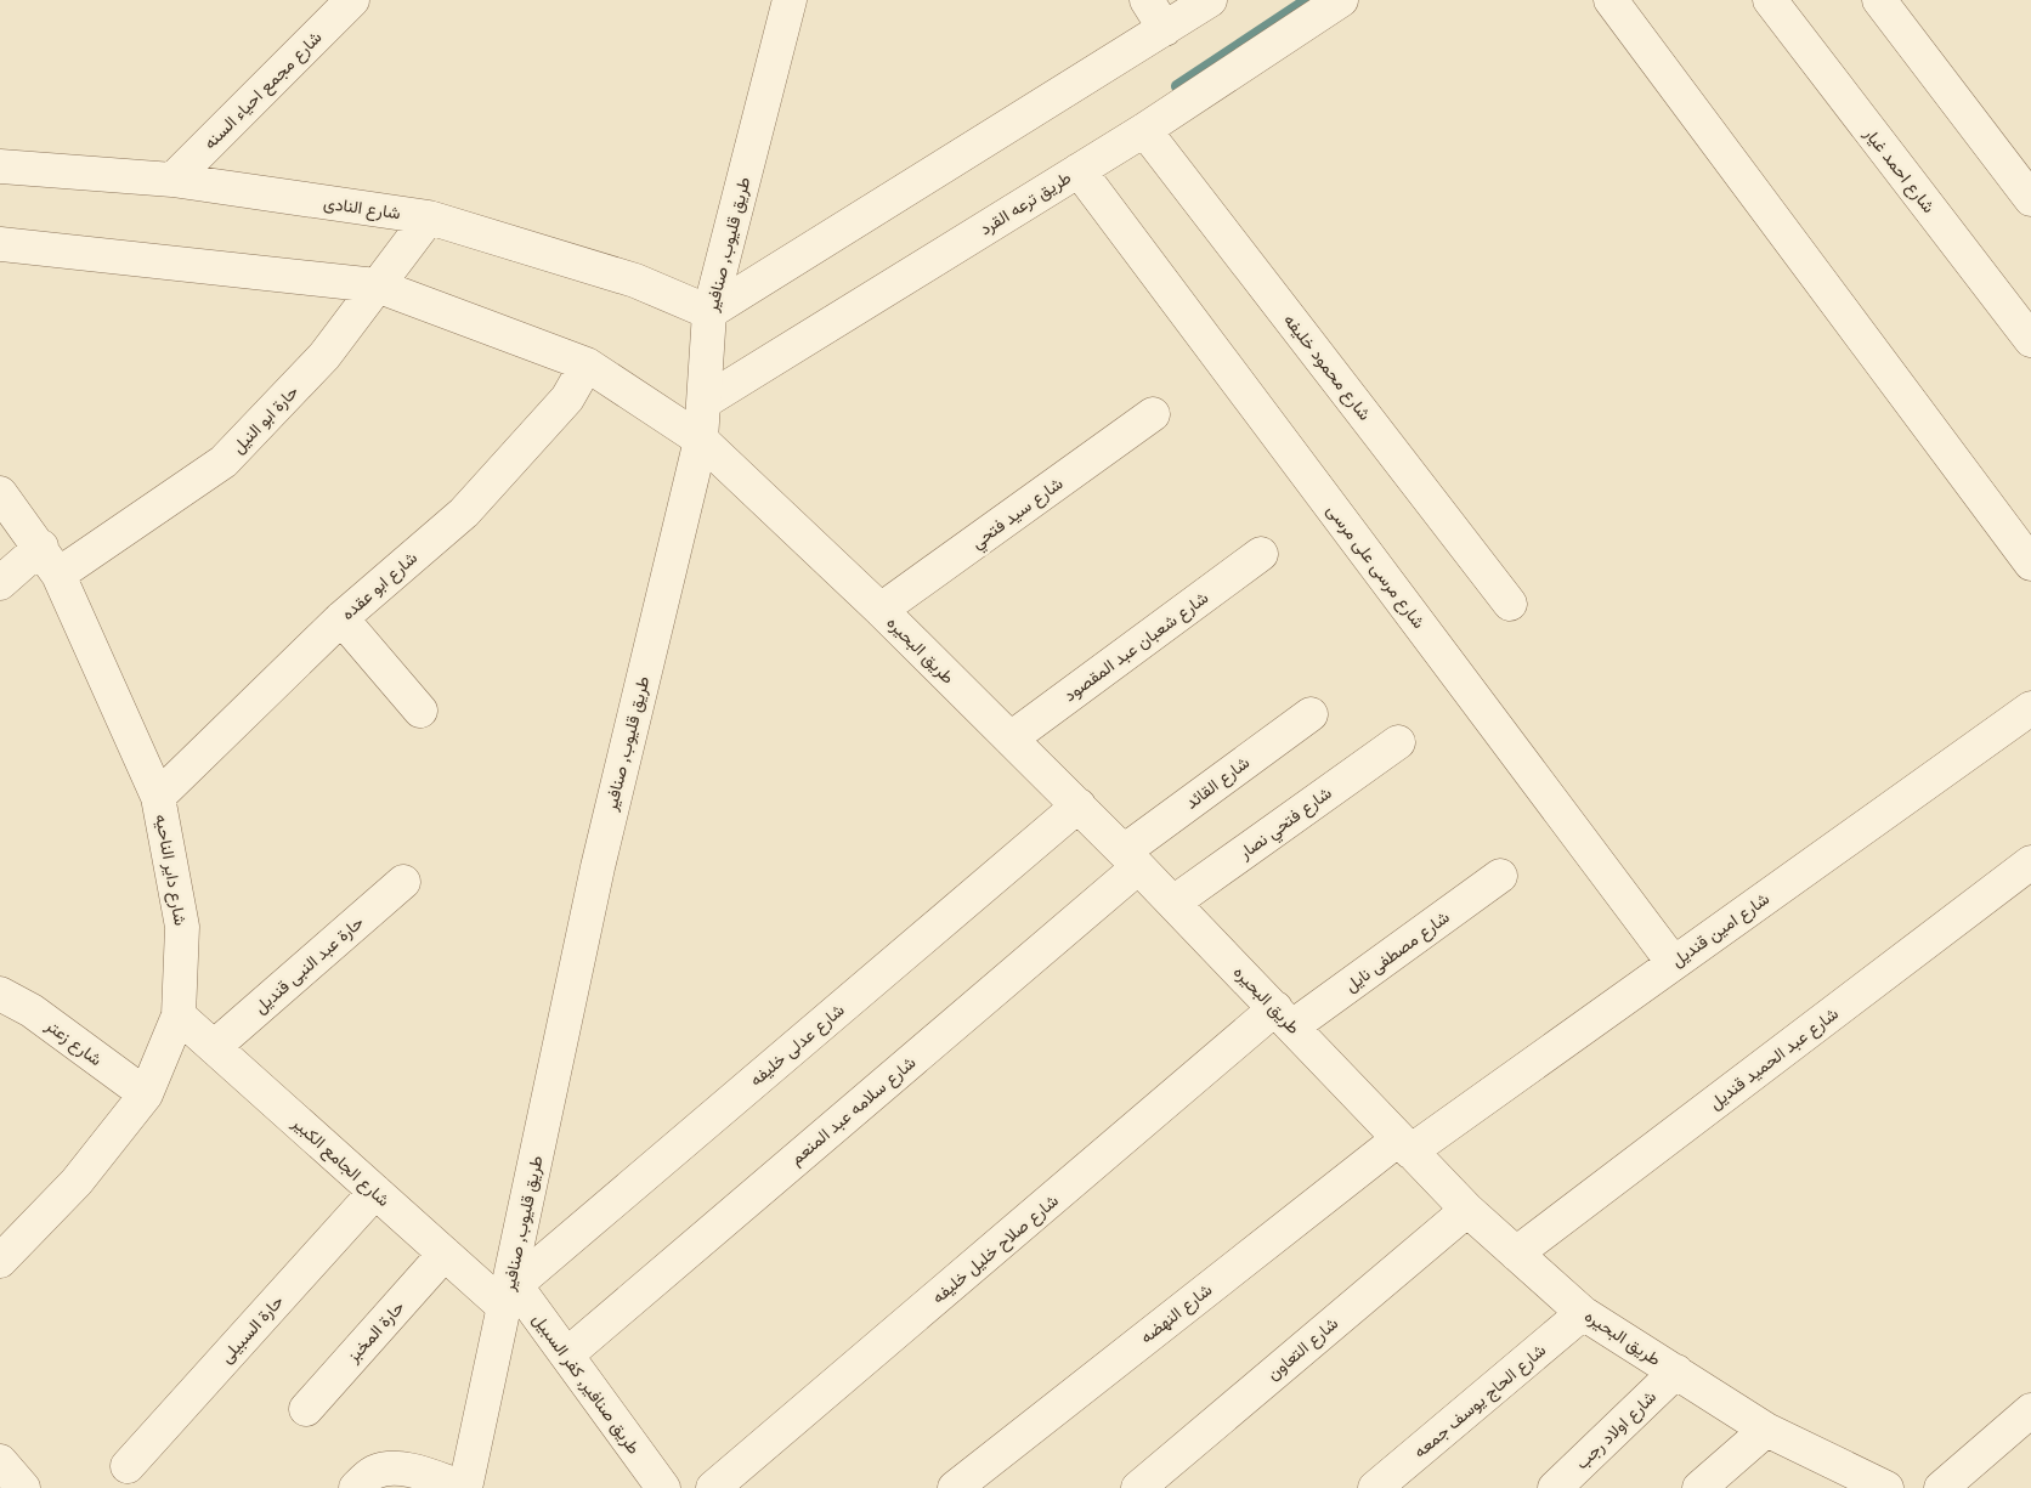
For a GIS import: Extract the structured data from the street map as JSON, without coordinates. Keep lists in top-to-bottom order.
{
  "streets": {
    "street": [
      "شارع مجمع احياء السنه",
      "شارع احمد غيار",
      "طريق ترعه القرد",
      "شارع النادى",
      "طريق قليوب, صنافير",
      "شارع محمود خليفه",
      "حارة ابو النيل",
      "شارع سيد فتحي",
      "شارع مرسى على مرسى",
      "شارع ابو عقده",
      "شارع شعبان عبد المقصود",
      "طريق البحيره",
      "شارع القائد",
      "شارع فتحي نصار",
      "شارع داير الناحيه",
      "شارع امين قنديل",
      "شارع مصطفى نايل",
      "حارة عبد النبى قنديل",
      "شارع زعتر",
      "شارع عدلى خليفه",
      "شارع عبد الحميد قنديل",
      "شارع سلامه عبد المنعم",
      "شارع الجامع الكبير",
      "شارع صلاح خليل خليفه",
      "شارع النهضه",
      "حارة السبيلى",
      "حارة المخبز",
      "شارع التعاون",
      "طريق صنافير, كفر السبيل",
      "شارع الحاج يوسف جمعه",
      "شارع اولاد رجب"
    ]
  },
  "crossings": [
    ["شارع مجمع احياء السنه", "شارع النادى"],
    ["طريق ترعه القرد", "طريق قليوب, صنافير"],
    ["طريق ترعه القرد", "شارع محمود خليفه"],
    ["طريق ترعه القرد", "شارع مرسى على مرسى"],
    ["شارع النادى", "طريق قليوب, صنافير"],
    ["شارع النادى", "حارة ابو النيل"],
    ["طريق قليوب, صنافير", "طريق البحيره"],
    ["طريق قليوب, صنافير", "شارع عدلى خليفه"],
    ["طريق قليوب, صنافير", "شارع الجامع الكبير"],
    ["طريق قليوب, صنافير", "طريق صنافير, كفر السبيل"],
    ["حارة ابو النيل", "طريق البحيره"],
    ["حارة ابو النيل", "شارع داير الناحيه"],
    ["شارع سيد فتحي", "طريق البحيره"],
    ["شارع مرسى على مرسى", "شارع امين قنديل"],
    ["شارع ابو عقده", "طريق البحيره"],
    ["شارع ابو عقده", "شارع داير الناحيه"],
    ["شارع شعبان عبد المقصود", "طريق البحيره"],
    ["طريق البحيره", "شارع القائد"],
    ["طريق البحيره", "شارع فتحي نصار"],
    ["طريق البحيره", "شارع امين قنديل"],
    ["طريق البحيره", "شارع مصطفى نايل"],
    ["طريق البحيره", "شارع عدلى خليفه"],
    ["طريق البحيره", "شارع عبد الحميد قنديل"],
    ["طريق البحيره", "شارع سلامه عبد المنعم"],
    ["طريق البحيره", "شارع صلاح خليل خليفه"],
    ["طريق البحيره", "شارع النهضه"],
    ["طريق البحيره", "شارع التعاون"],
    ["طريق البحيره", "شارع الحاج يوسف جمعه"],
    ["طريق البحيره", "شارع اولاد رجب"],
    ["شارع القائد", "شارع سلامه عبد المنعم"],
    ["شارع داير الناحيه", "شارع زعتر"],
    ["شارع داير الناحيه", "شارع الجامع الكبير"],
    ["شارع امين قنديل", "شارع النهضه"],
    ["شارع مصطفى نايل", "شارع صلاح خليل خليفه"],
    ["حارة عبد النبى قنديل", "شارع الجامع الكبير"],
    ["شارع عدلى خليفه", "شارع الجامع الكبير"],
    ["شارع عدلى خليفه", "طريق صنافير, كفر السبيل"],
    ["شارع سلامه عبد المنعم", "طريق صنافير, كفر السبيل"],
    ["شارع الجامع الكبير", "حارة السبيلى"],
    ["شارع الجامع الكبير", "حارة المخبز"],
    ["شارع الجامع الكبير", "طريق صنافير, كفر السبيل"]
  ]
}
